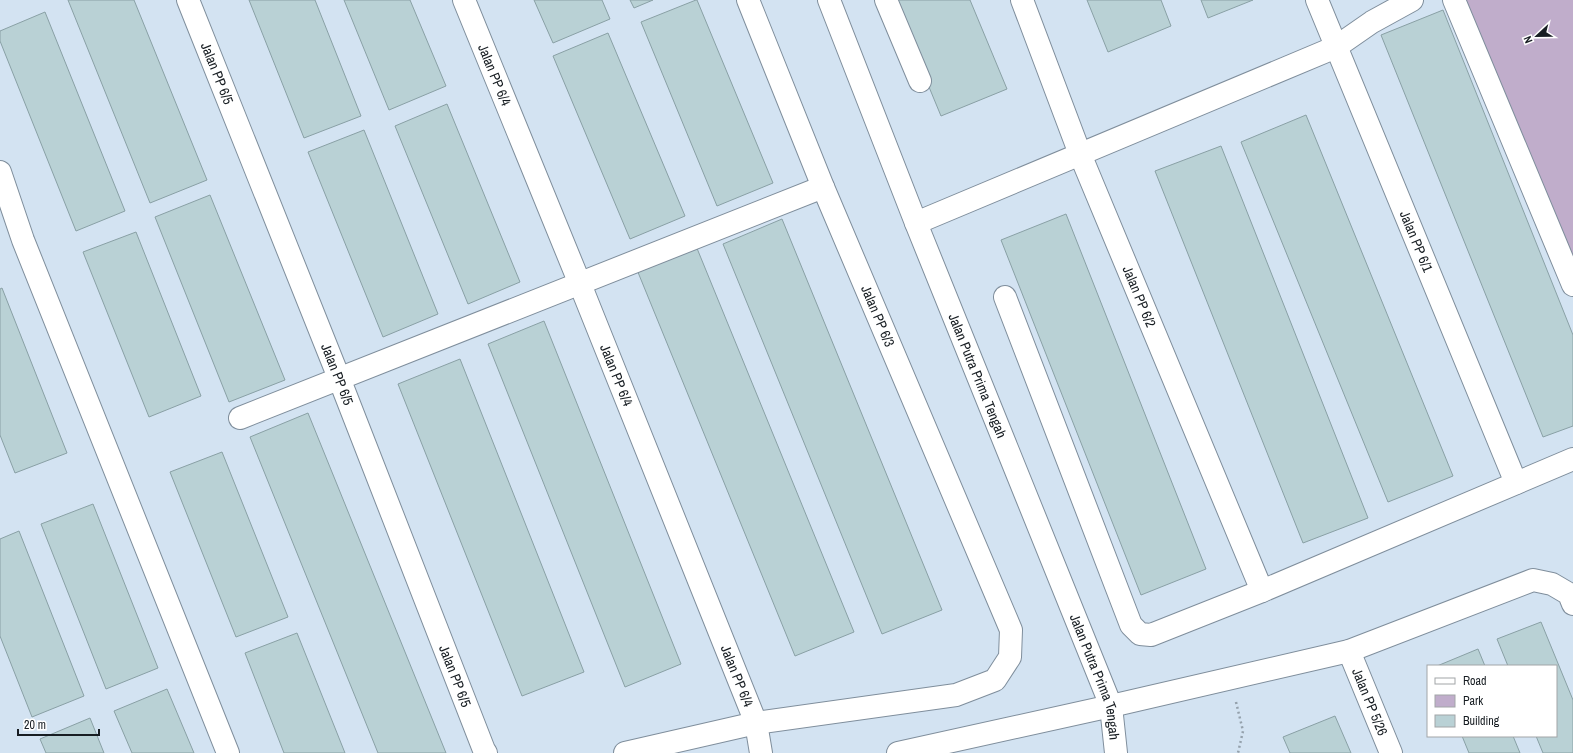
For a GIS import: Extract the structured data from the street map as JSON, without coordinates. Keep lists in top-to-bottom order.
{
  "streets": {
    "street": [
      "Jalan PP 6/5",
      "Jalan PP 6/4",
      "Jalan PP 6/1",
      "Jalan PP 6/2",
      "Jalan PP 6/3",
      "Jalan Putra Prima Tengah",
      "Jalan PP 5/26"
    ]
  },
  "crossings": [
    ["Jalan PP 6/4", "Jalan PP 6/3"]
  ],
  "legend": ["Road", "Park", "Building"],
  "scale_bar": "20 m",
  "north": "left"
}
